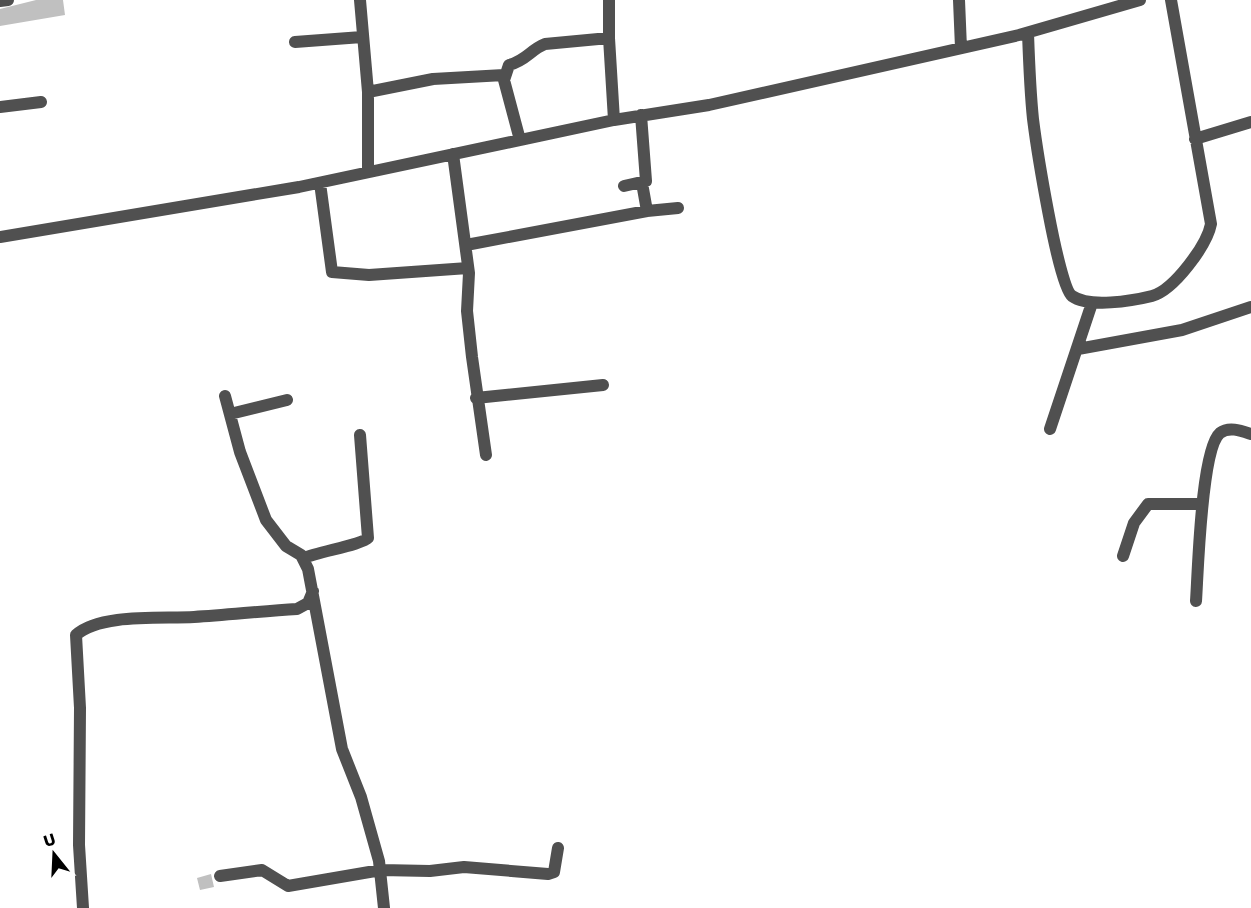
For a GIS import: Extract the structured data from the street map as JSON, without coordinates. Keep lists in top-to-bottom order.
{
  "north": "top"
}
